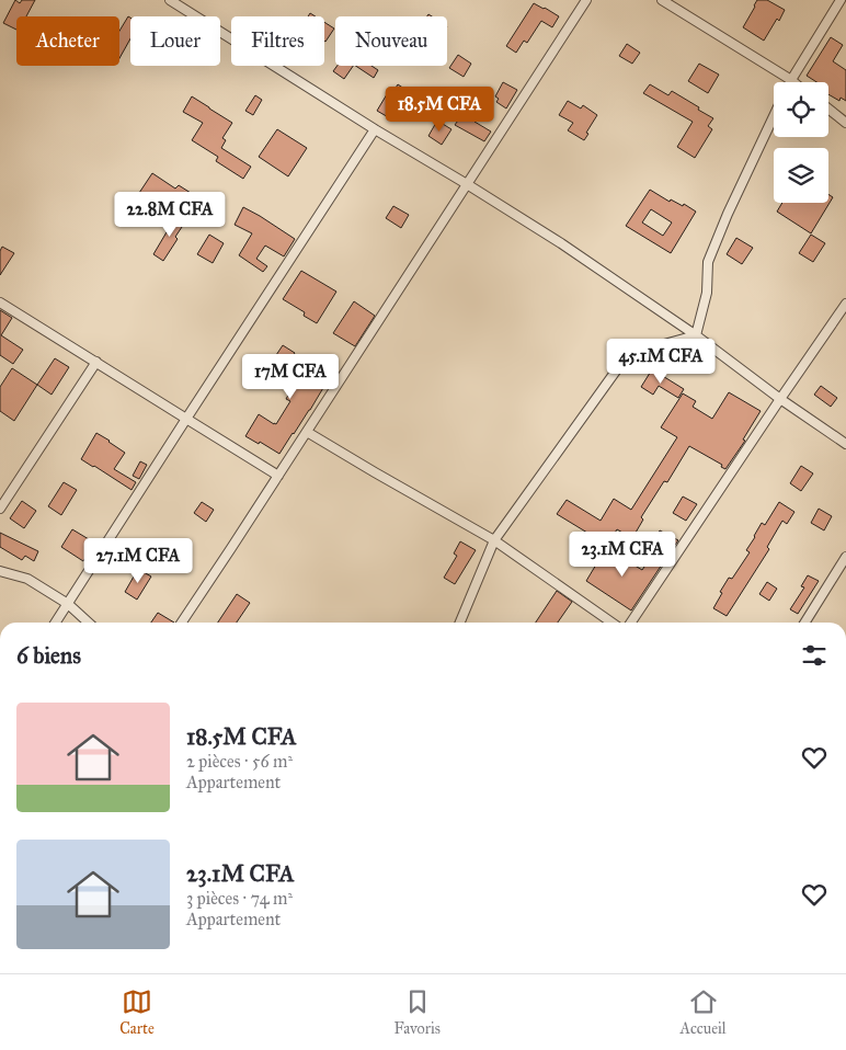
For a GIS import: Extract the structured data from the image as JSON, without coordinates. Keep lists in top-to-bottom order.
{
  "page": {
    "chip": [
      "Acheter",
      "Louer",
      "Filtres",
      "Nouveau"
    ],
    "price": [
      "18.5M CFA",
      "22.8M CFA",
      "45.1M CFA",
      "17M CFA",
      "23.1M CFA",
      "27.1M CFA"
    ],
    "heading": "6 biens",
    "list": [
      {
        "name": "18.5M CFA",
        "note": "2 pièces · 56 m² · Appartement"
      },
      {
        "name": "23.1M CFA",
        "note": "3 pièces · 74 m² · Appartement"
      }
    ],
    "tabs": ["Carte", "Favoris", "Accueil"]
  }
}
